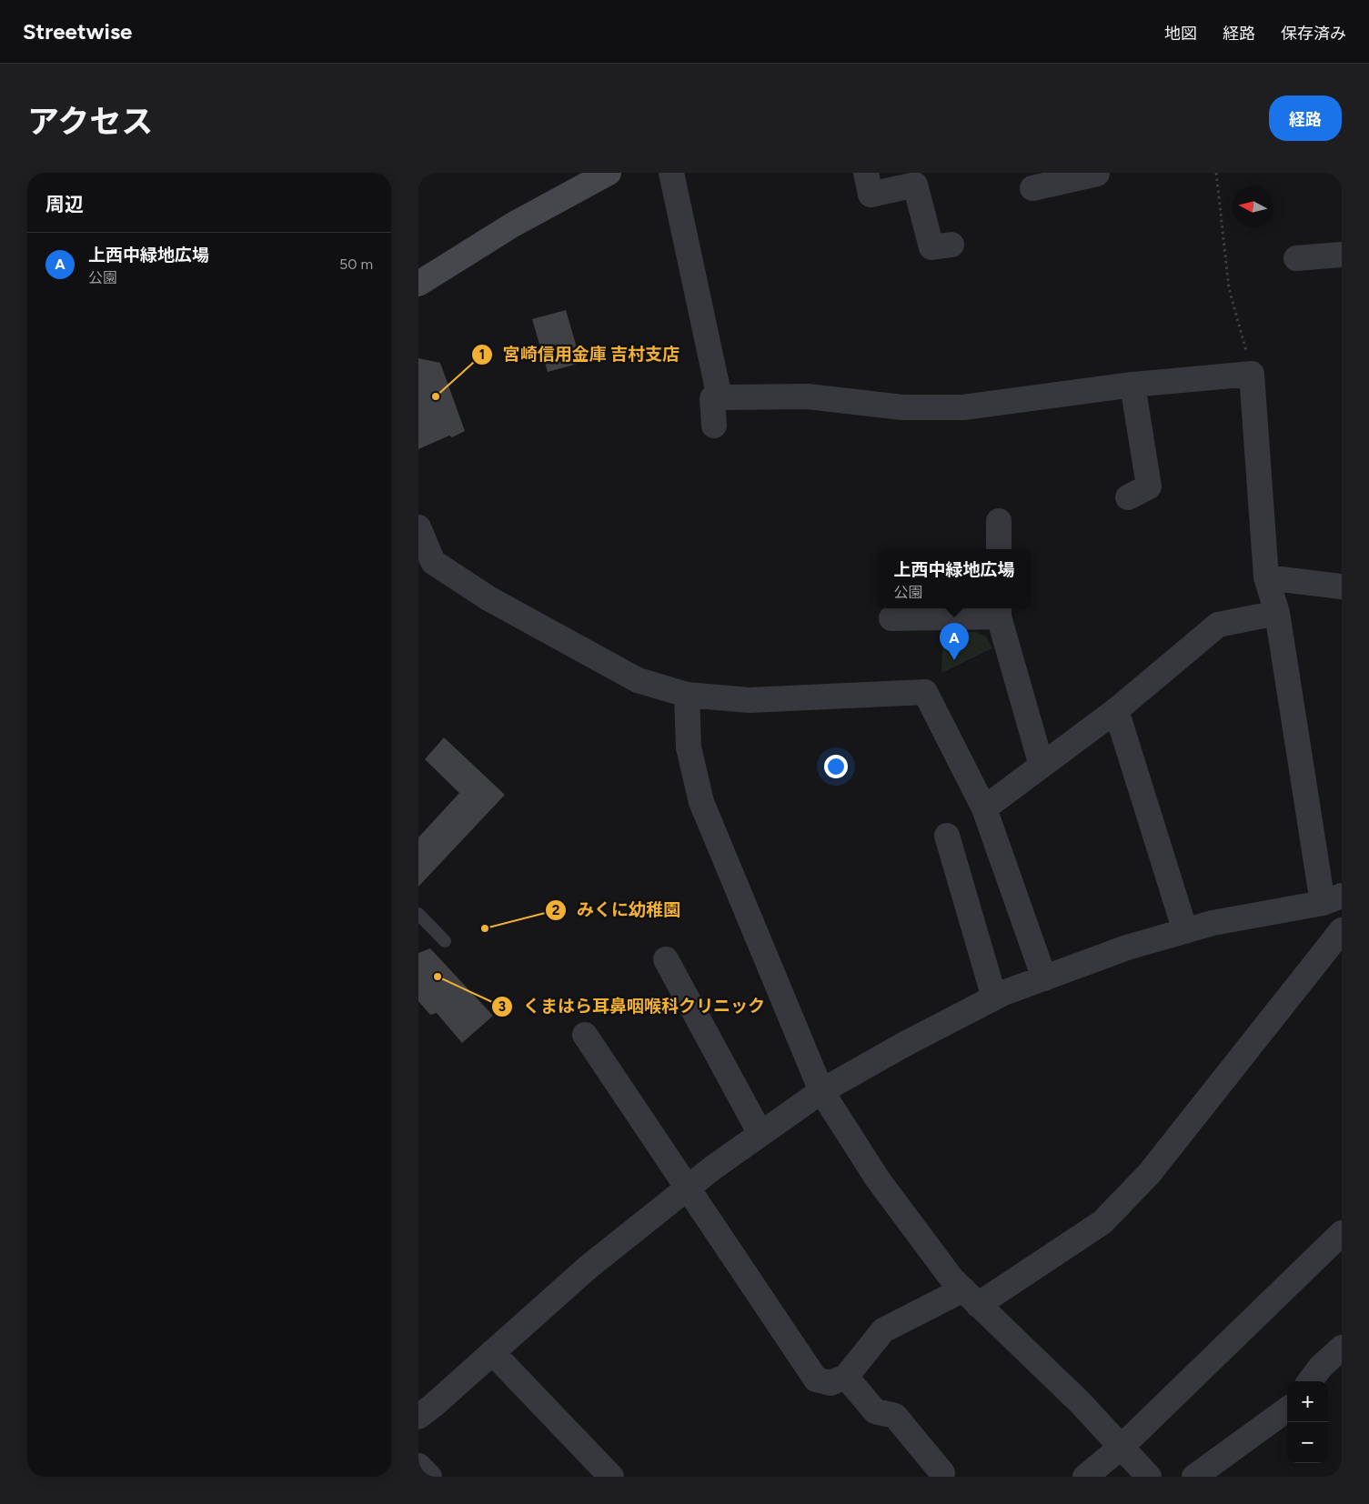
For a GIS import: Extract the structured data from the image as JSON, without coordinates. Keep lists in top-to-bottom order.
{
  "places": ["宮崎信用金庫 吉村支店", "みくに幼稚園", "くまはら耳鼻咽喉科クリニック"],
  "north": "left",
  "page": {
    "header": "Streetwise",
    "nav": ["地図", "経路", "保存済み"],
    "title": "アクセス",
    "buttons": "経路",
    "heading": "周辺",
    "list": [
      {
        "mark": "A",
        "name": "上西中緑地広場",
        "note": "公園",
        "value": "50 m"
      }
    ],
    "popup": ["上西中緑地広場", "公園"],
    "pins": "A",
    "map_buttons": ["+", "−"]
  }
}
